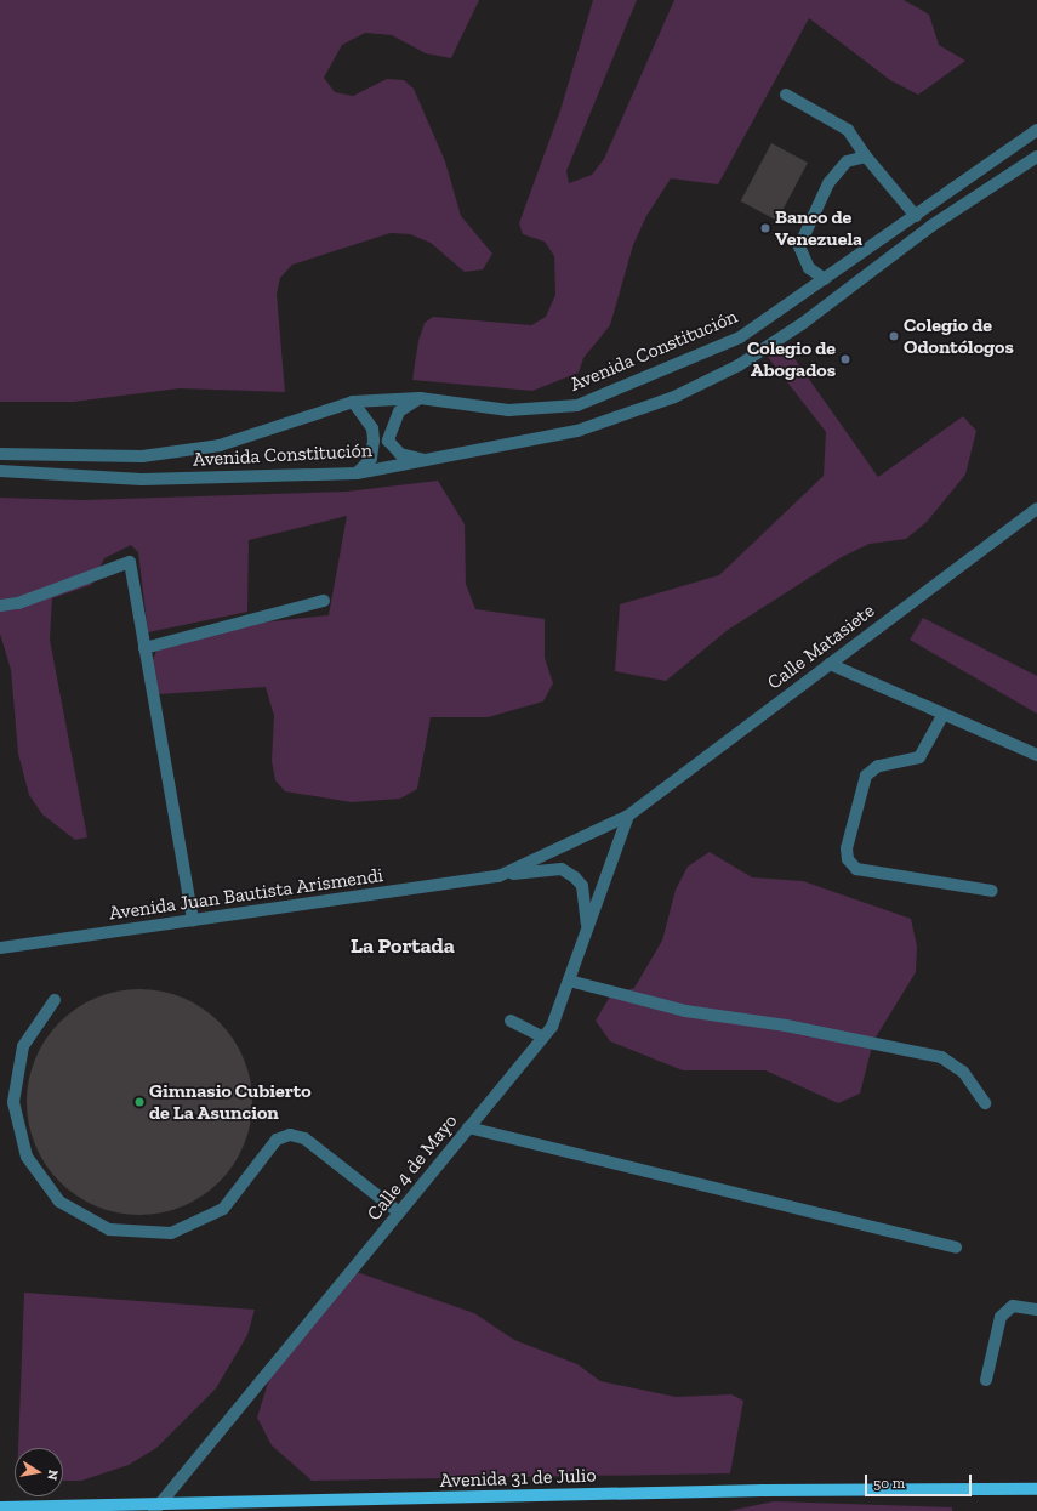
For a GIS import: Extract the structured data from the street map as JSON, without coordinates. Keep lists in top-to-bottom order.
{
  "streets": {
    "main road": ["Avenida 31 de Julio"],
    "street": [
      "Avenida Constitución",
      "Calle Matasiete",
      "Avenida Juan Bautista Arismendi",
      "Calle 4 de Mayo"
    ]
  },
  "crossings": [
    ["Calle Matasiete", "Avenida Juan Bautista Arismendi"],
    ["Calle Matasiete", "Calle 4 de Mayo"],
    ["Avenida Juan Bautista Arismendi", "Calle 4 de Mayo"],
    ["Calle 4 de Mayo", "Avenida 31 de Julio"]
  ],
  "districts": ["La Portada"],
  "places": [
    "Banco de Venezuela",
    "Colegio de Odontólogos",
    "Colegio de Abogados",
    "Gimnasio Cubierto de La Asuncion"
  ],
  "scale_bar": "50 m",
  "north": "right"
}
